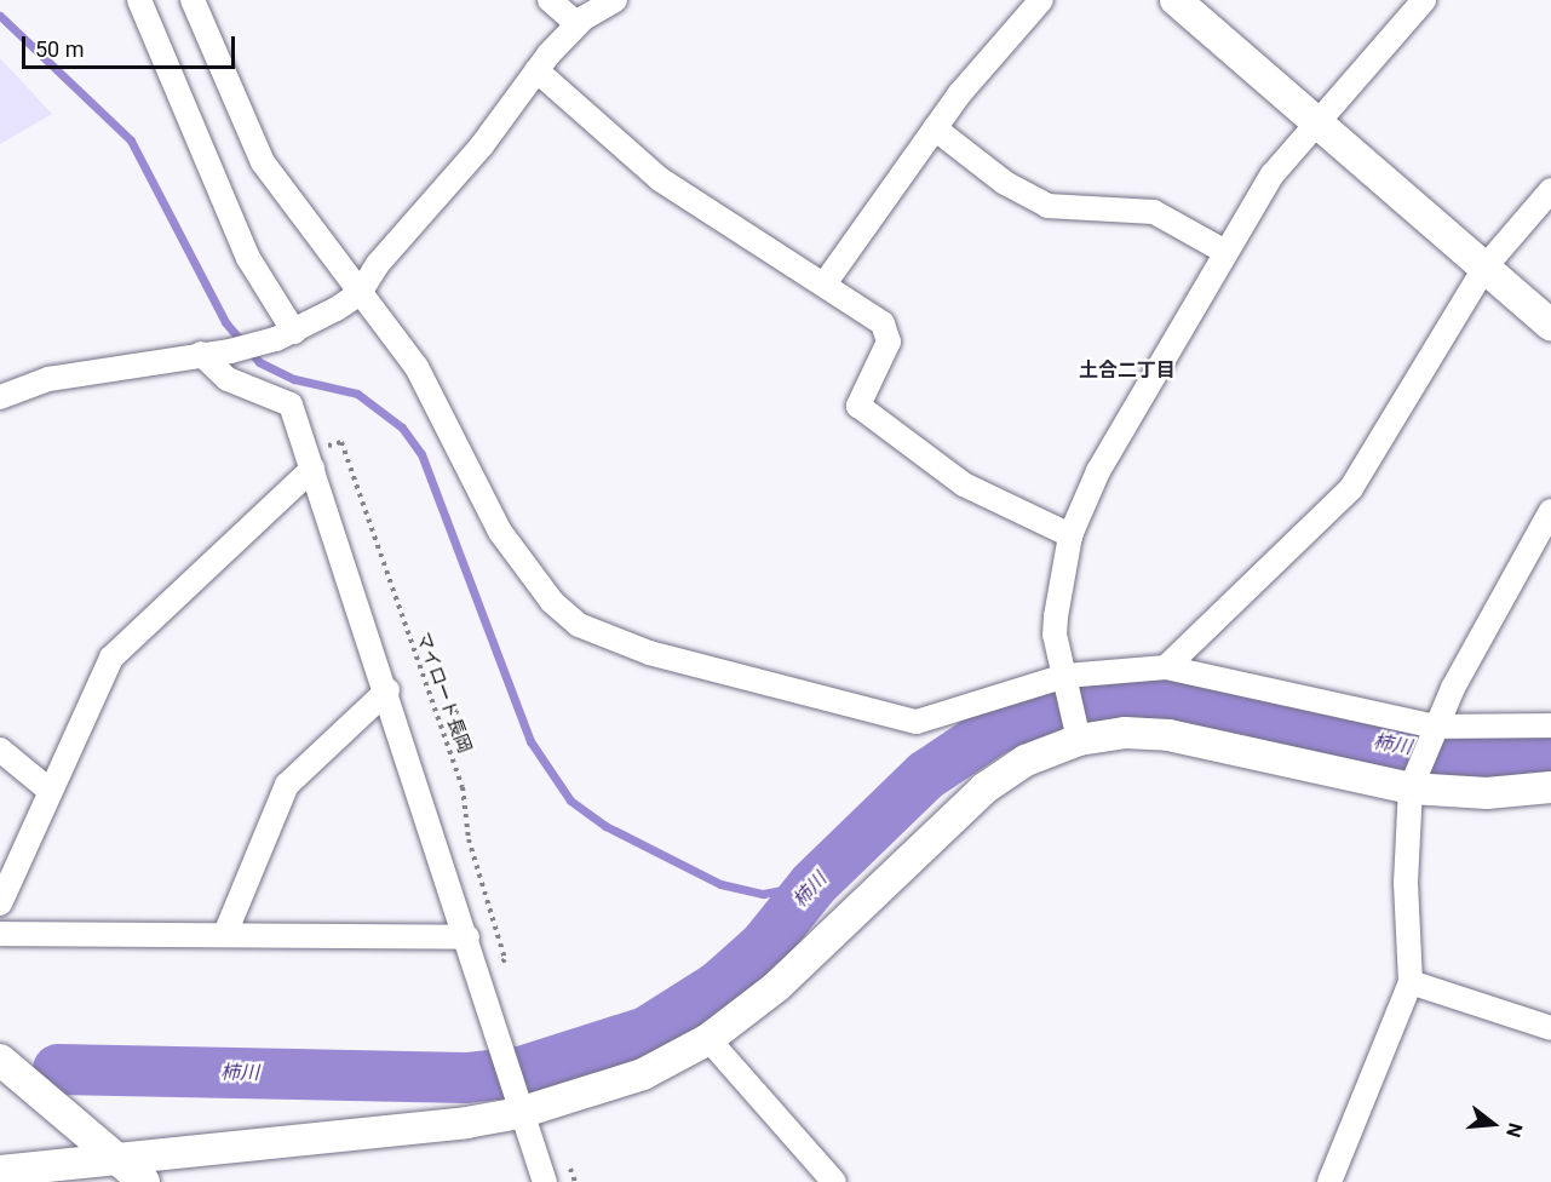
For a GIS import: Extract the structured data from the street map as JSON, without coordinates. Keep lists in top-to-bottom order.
{
  "streets": {
    "path": ["マイロード長岡"]
  },
  "districts": ["土合二丁目"],
  "water": ["柿川"],
  "scale_bar": "50 m",
  "north": "right"
}
